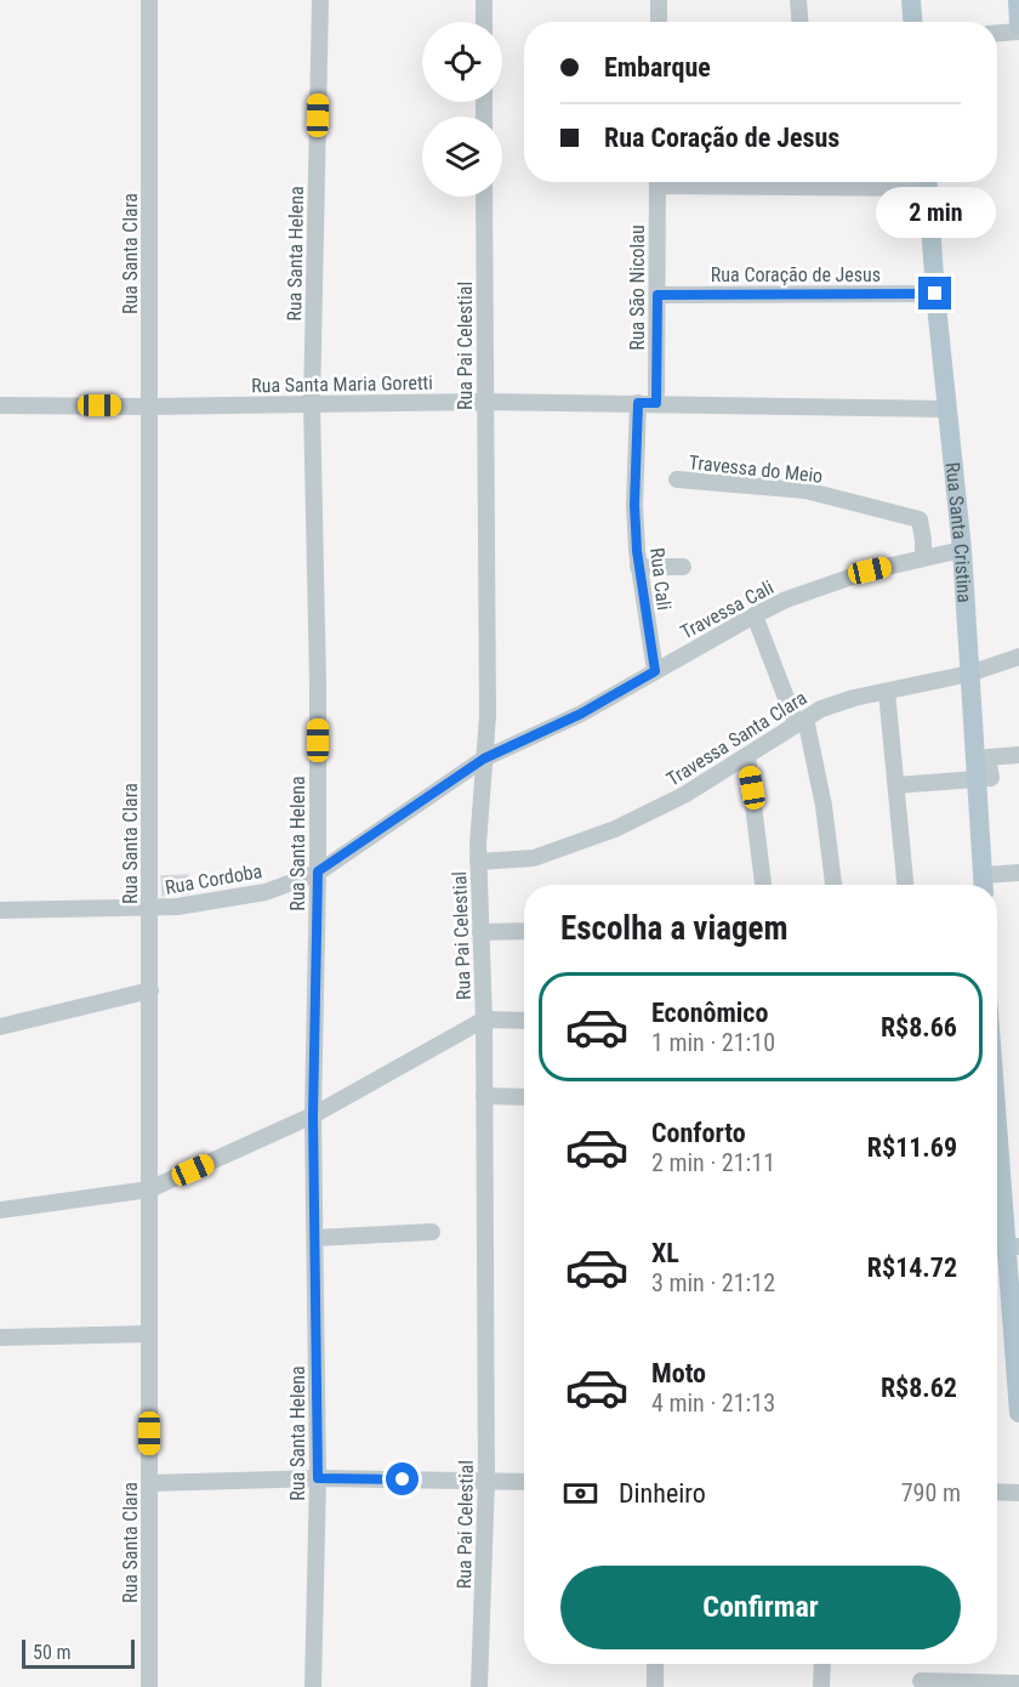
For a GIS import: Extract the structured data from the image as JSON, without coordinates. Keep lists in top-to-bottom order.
{
  "streets": {
    "main road": ["Rua Santa Cristina"],
    "street": [
      "Rua Santa Clara",
      "Rua Santa Helena",
      "Rua Coração de Jesus",
      "Rua São Nicolau",
      "Rua Pai Celestial",
      "Rua Santa Maria Goretti",
      "Travessa do Meio",
      "Rua Cali",
      "Travessa Cali",
      "Travessa Santa Clara",
      "Rua Cordoba"
    ]
  },
  "crossings": [
    ["Rua Santa Clara", "Rua Santa Maria Goretti"],
    ["Rua Santa Clara", "Rua Cordoba"],
    ["Rua Santa Helena", "Rua Santa Maria Goretti"],
    ["Rua Santa Helena", "Rua Cordoba"],
    ["Rua Coração de Jesus", "Rua São Nicolau"],
    ["Rua Coração de Jesus", "Rua Santa Cristina"],
    ["Rua São Nicolau", "Rua Santa Maria Goretti"],
    ["Rua Pai Celestial", "Rua Santa Maria Goretti"],
    ["Rua Pai Celestial", "Travessa Cali"],
    ["Rua Pai Celestial", "Travessa Santa Clara"],
    ["Rua Pai Celestial", "Rua Cordoba"],
    ["Rua Santa Maria Goretti", "Rua Santa Cristina"],
    ["Rua Santa Maria Goretti", "Rua Cali"],
    ["Travessa do Meio", "Travessa Cali"],
    ["Rua Santa Cristina", "Travessa Cali"],
    ["Rua Santa Cristina", "Travessa Santa Clara"],
    ["Rua Cali", "Travessa Cali"],
    ["Travessa Cali", "Rua Cordoba"]
  ],
  "scale_bar": "50 m",
  "page": {
    "banner": ["Embarque", "Rua Coração de Jesus"],
    "bubble": "2 min",
    "heading": "Escolha a viagem",
    "list": [
      {
        "name": "Econômico",
        "note": "1 min · 21:10",
        "value": "R$8.66"
      },
      {
        "name": "Conforto",
        "note": "2 min · 21:11",
        "value": "R$11.69"
      },
      {
        "name": "XL",
        "note": "3 min · 21:12",
        "value": "R$14.72"
      },
      {
        "name": "Moto",
        "note": "4 min · 21:13",
        "value": "R$8.62"
      }
    ],
    "pay": ["Dinheiro", "790 m"],
    "buttons": "Confirmar",
    "scale": "50 m"
  }
}
